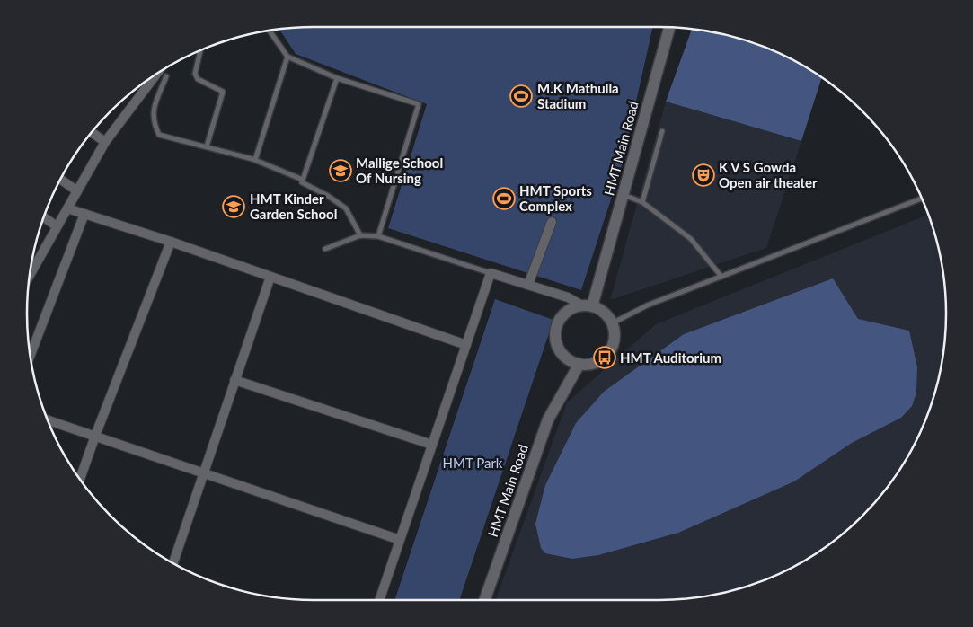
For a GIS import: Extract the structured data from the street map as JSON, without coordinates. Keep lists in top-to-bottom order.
{
  "streets": {
    "street": ["HMT Main Road"]
  },
  "parks": ["HMT Park"],
  "places": {
    "sports": ["M.K Mathulla Stadium", "HMT Sports Complex"],
    "school or university": ["Mallige School Of Nursing", "HMT Kinder Garden School"],
    "theatre": ["K V S Gowda Open air theater"],
    "bus stop": ["HMT Auditorium"]
  }
}
